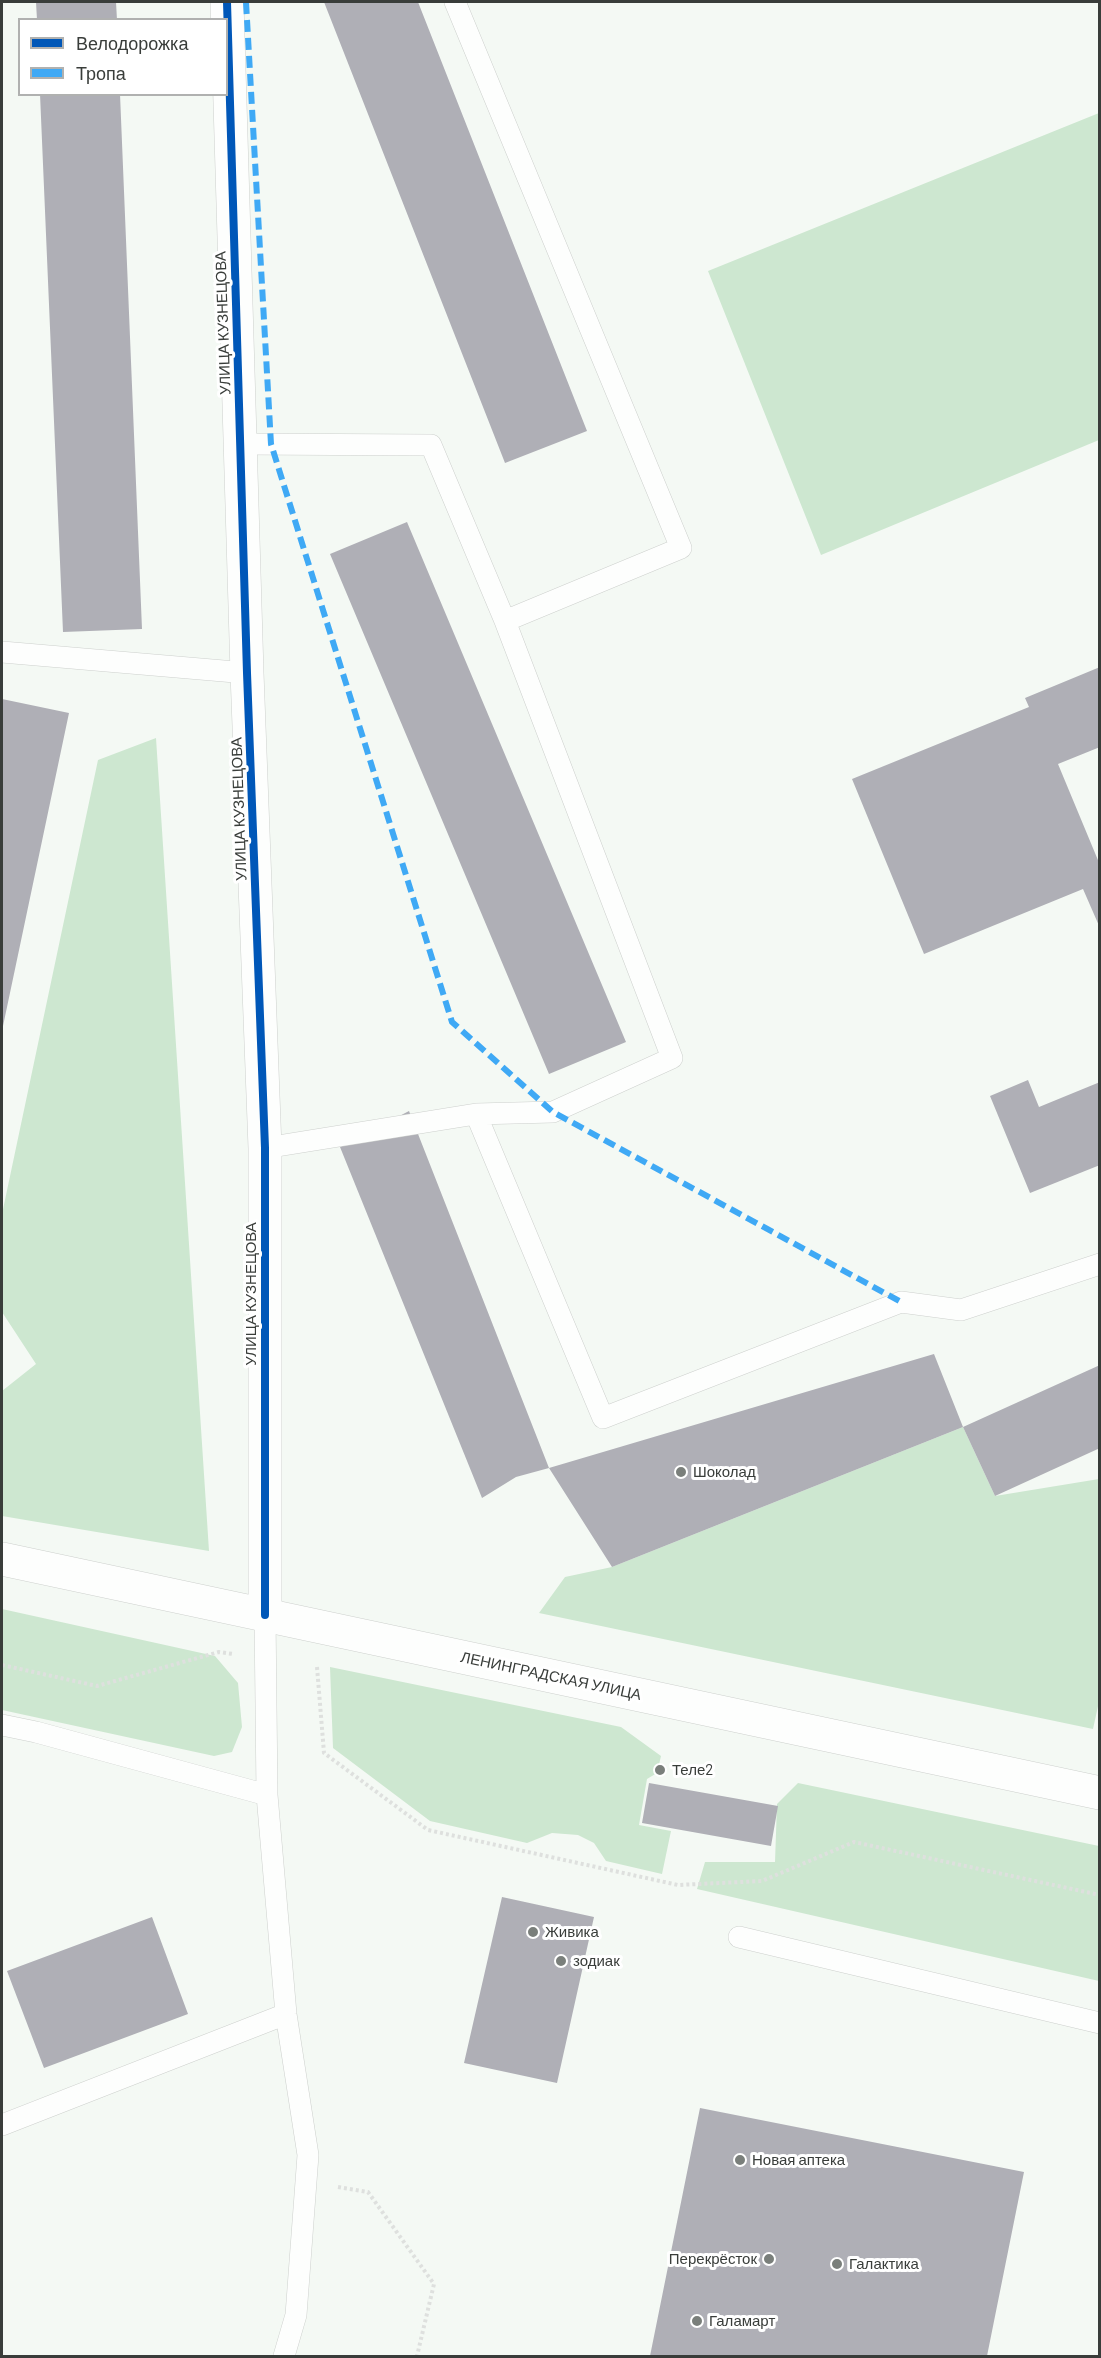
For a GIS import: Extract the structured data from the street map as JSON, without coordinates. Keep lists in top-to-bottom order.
{
  "streets": {
    "street": ["УЛИЦА КУЗНЕЦОВА", "ЛЕНИНГРАДСКАЯ УЛИЦА"]
  },
  "crossings": [
    ["УЛИЦА КУЗНЕЦОВА", "ЛЕНИНГРАДСКАЯ УЛИЦА"]
  ],
  "places": [
    "Шоколад",
    "Теле2",
    "Живика",
    "зодиак",
    "Новая аптека",
    "Перекрёсток",
    "Галактика",
    "Галамарт"
  ],
  "legend": ["Велодорожка", "Тропа"]
}
